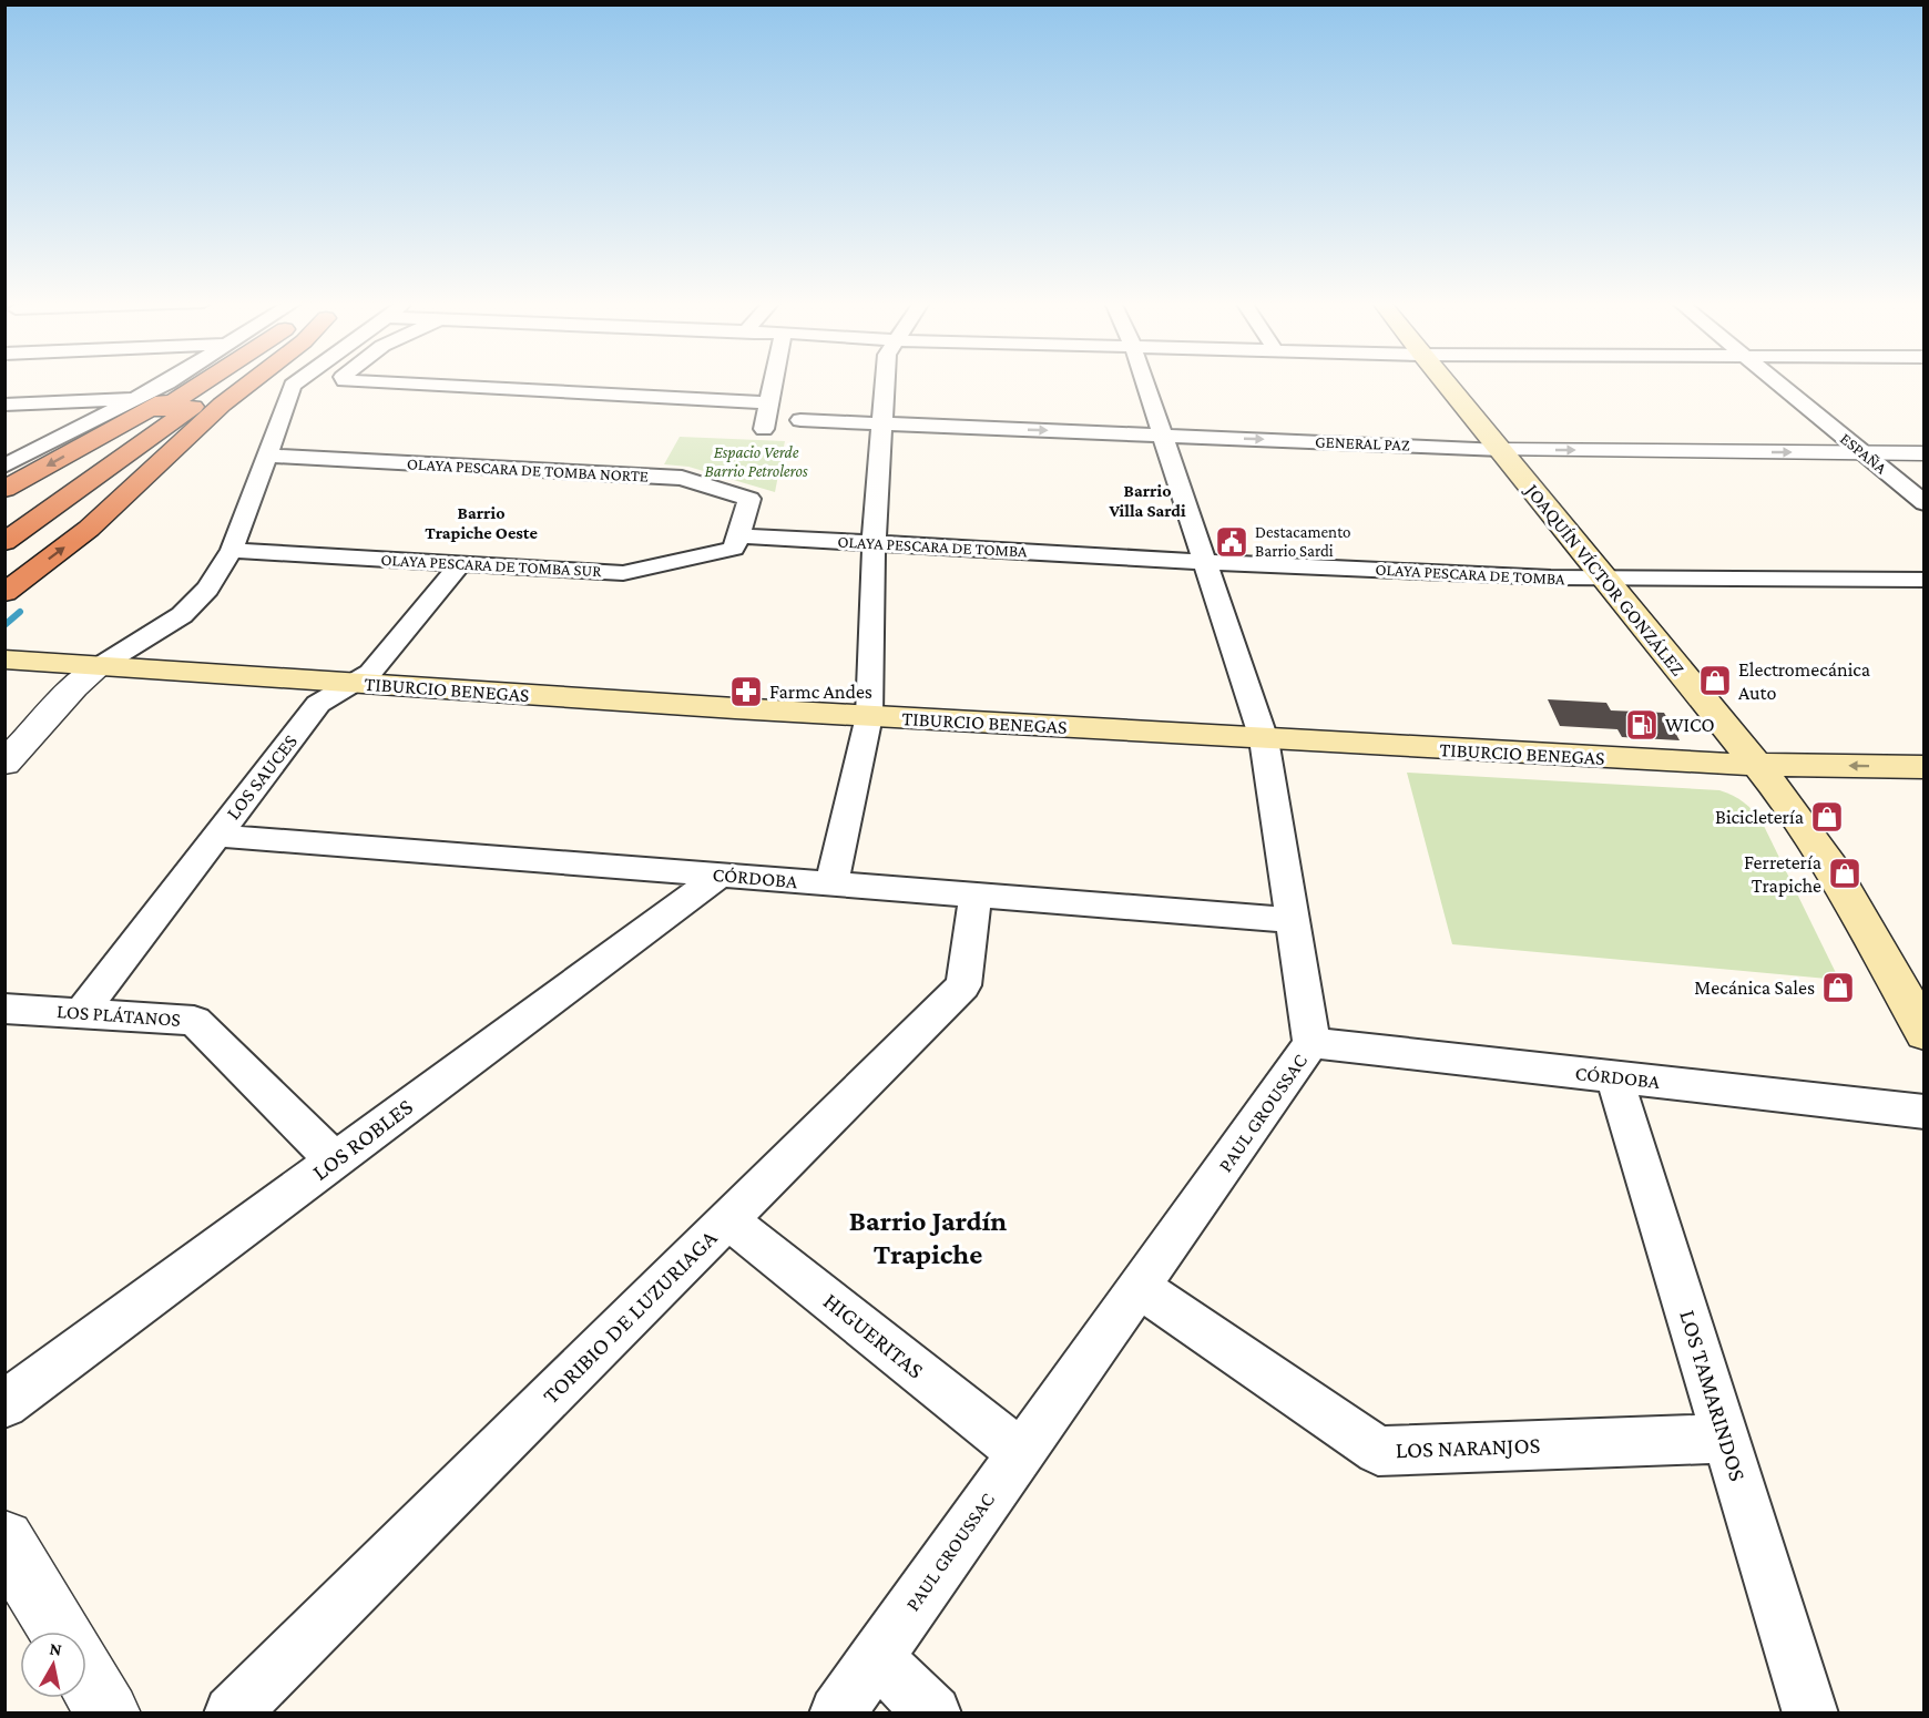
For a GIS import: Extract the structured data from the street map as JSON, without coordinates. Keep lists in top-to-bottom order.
{
  "streets": {
    "main road": ["JOAQUÍN VÍCTOR GONZÁLEZ", "TIBURCIO BENEGAS"],
    "street": [
      "GENERAL PAZ",
      "ESPAÑA",
      "OLAYA PESCARA DE TOMBA NORTE",
      "OLAYA PESCARA DE TOMBA",
      "OLAYA PESCARA DE TOMBA SUR",
      "LOS SAUCES",
      "CÓRDOBA",
      "LOS PLÁTANOS",
      "PAUL GROUSSAC",
      "LOS ROBLES",
      "TORIBIO DE LUZURIAGA",
      "HIGUERITAS",
      "LOS TAMARINDOS",
      "LOS NARANJOS"
    ]
  },
  "crossings": [
    ["GENERAL PAZ", "ESPAÑA"],
    ["GENERAL PAZ", "JOAQUÍN VÍCTOR GONZÁLEZ"],
    ["GENERAL PAZ", "PAUL GROUSSAC"],
    ["OLAYA PESCARA DE TOMBA NORTE", "OLAYA PESCARA DE TOMBA"],
    ["OLAYA PESCARA DE TOMBA NORTE", "OLAYA PESCARA DE TOMBA SUR"],
    ["OLAYA PESCARA DE TOMBA", "OLAYA PESCARA DE TOMBA SUR"],
    ["OLAYA PESCARA DE TOMBA", "JOAQUÍN VÍCTOR GONZÁLEZ"],
    ["OLAYA PESCARA DE TOMBA", "PAUL GROUSSAC"],
    ["OLAYA PESCARA DE TOMBA SUR", "LOS SAUCES"],
    ["JOAQUÍN VÍCTOR GONZÁLEZ", "TIBURCIO BENEGAS"],
    ["TIBURCIO BENEGAS", "LOS SAUCES"],
    ["TIBURCIO BENEGAS", "PAUL GROUSSAC"],
    ["LOS SAUCES", "CÓRDOBA"],
    ["LOS SAUCES", "LOS PLÁTANOS"],
    ["CÓRDOBA", "PAUL GROUSSAC"],
    ["CÓRDOBA", "LOS ROBLES"],
    ["CÓRDOBA", "TORIBIO DE LUZURIAGA"],
    ["CÓRDOBA", "LOS TAMARINDOS"],
    ["LOS PLÁTANOS", "LOS ROBLES"],
    ["PAUL GROUSSAC", "HIGUERITAS"],
    ["PAUL GROUSSAC", "LOS NARANJOS"],
    ["TORIBIO DE LUZURIAGA", "HIGUERITAS"],
    ["LOS TAMARINDOS", "LOS NARANJOS"]
  ],
  "one_way": ["GENERAL PAZ"],
  "districts": ["Barrio Villa Sardi", "Barrio Trapiche Oeste", "Barrio Jardín Trapiche"],
  "parks": ["Espacio Verde Barrio Petroleros"],
  "places": {
    "public building": ["Destacamento Barrio Sardi"],
    "shop": [
      "Electromecánica Auto",
      "Bicicletería",
      "Ferretería Trapiche",
      "Mecánica Sales"
    ],
    "pharmacy": ["Farmc Andes"],
    "fuel station": ["WICO"]
  },
  "north": "top"
}
